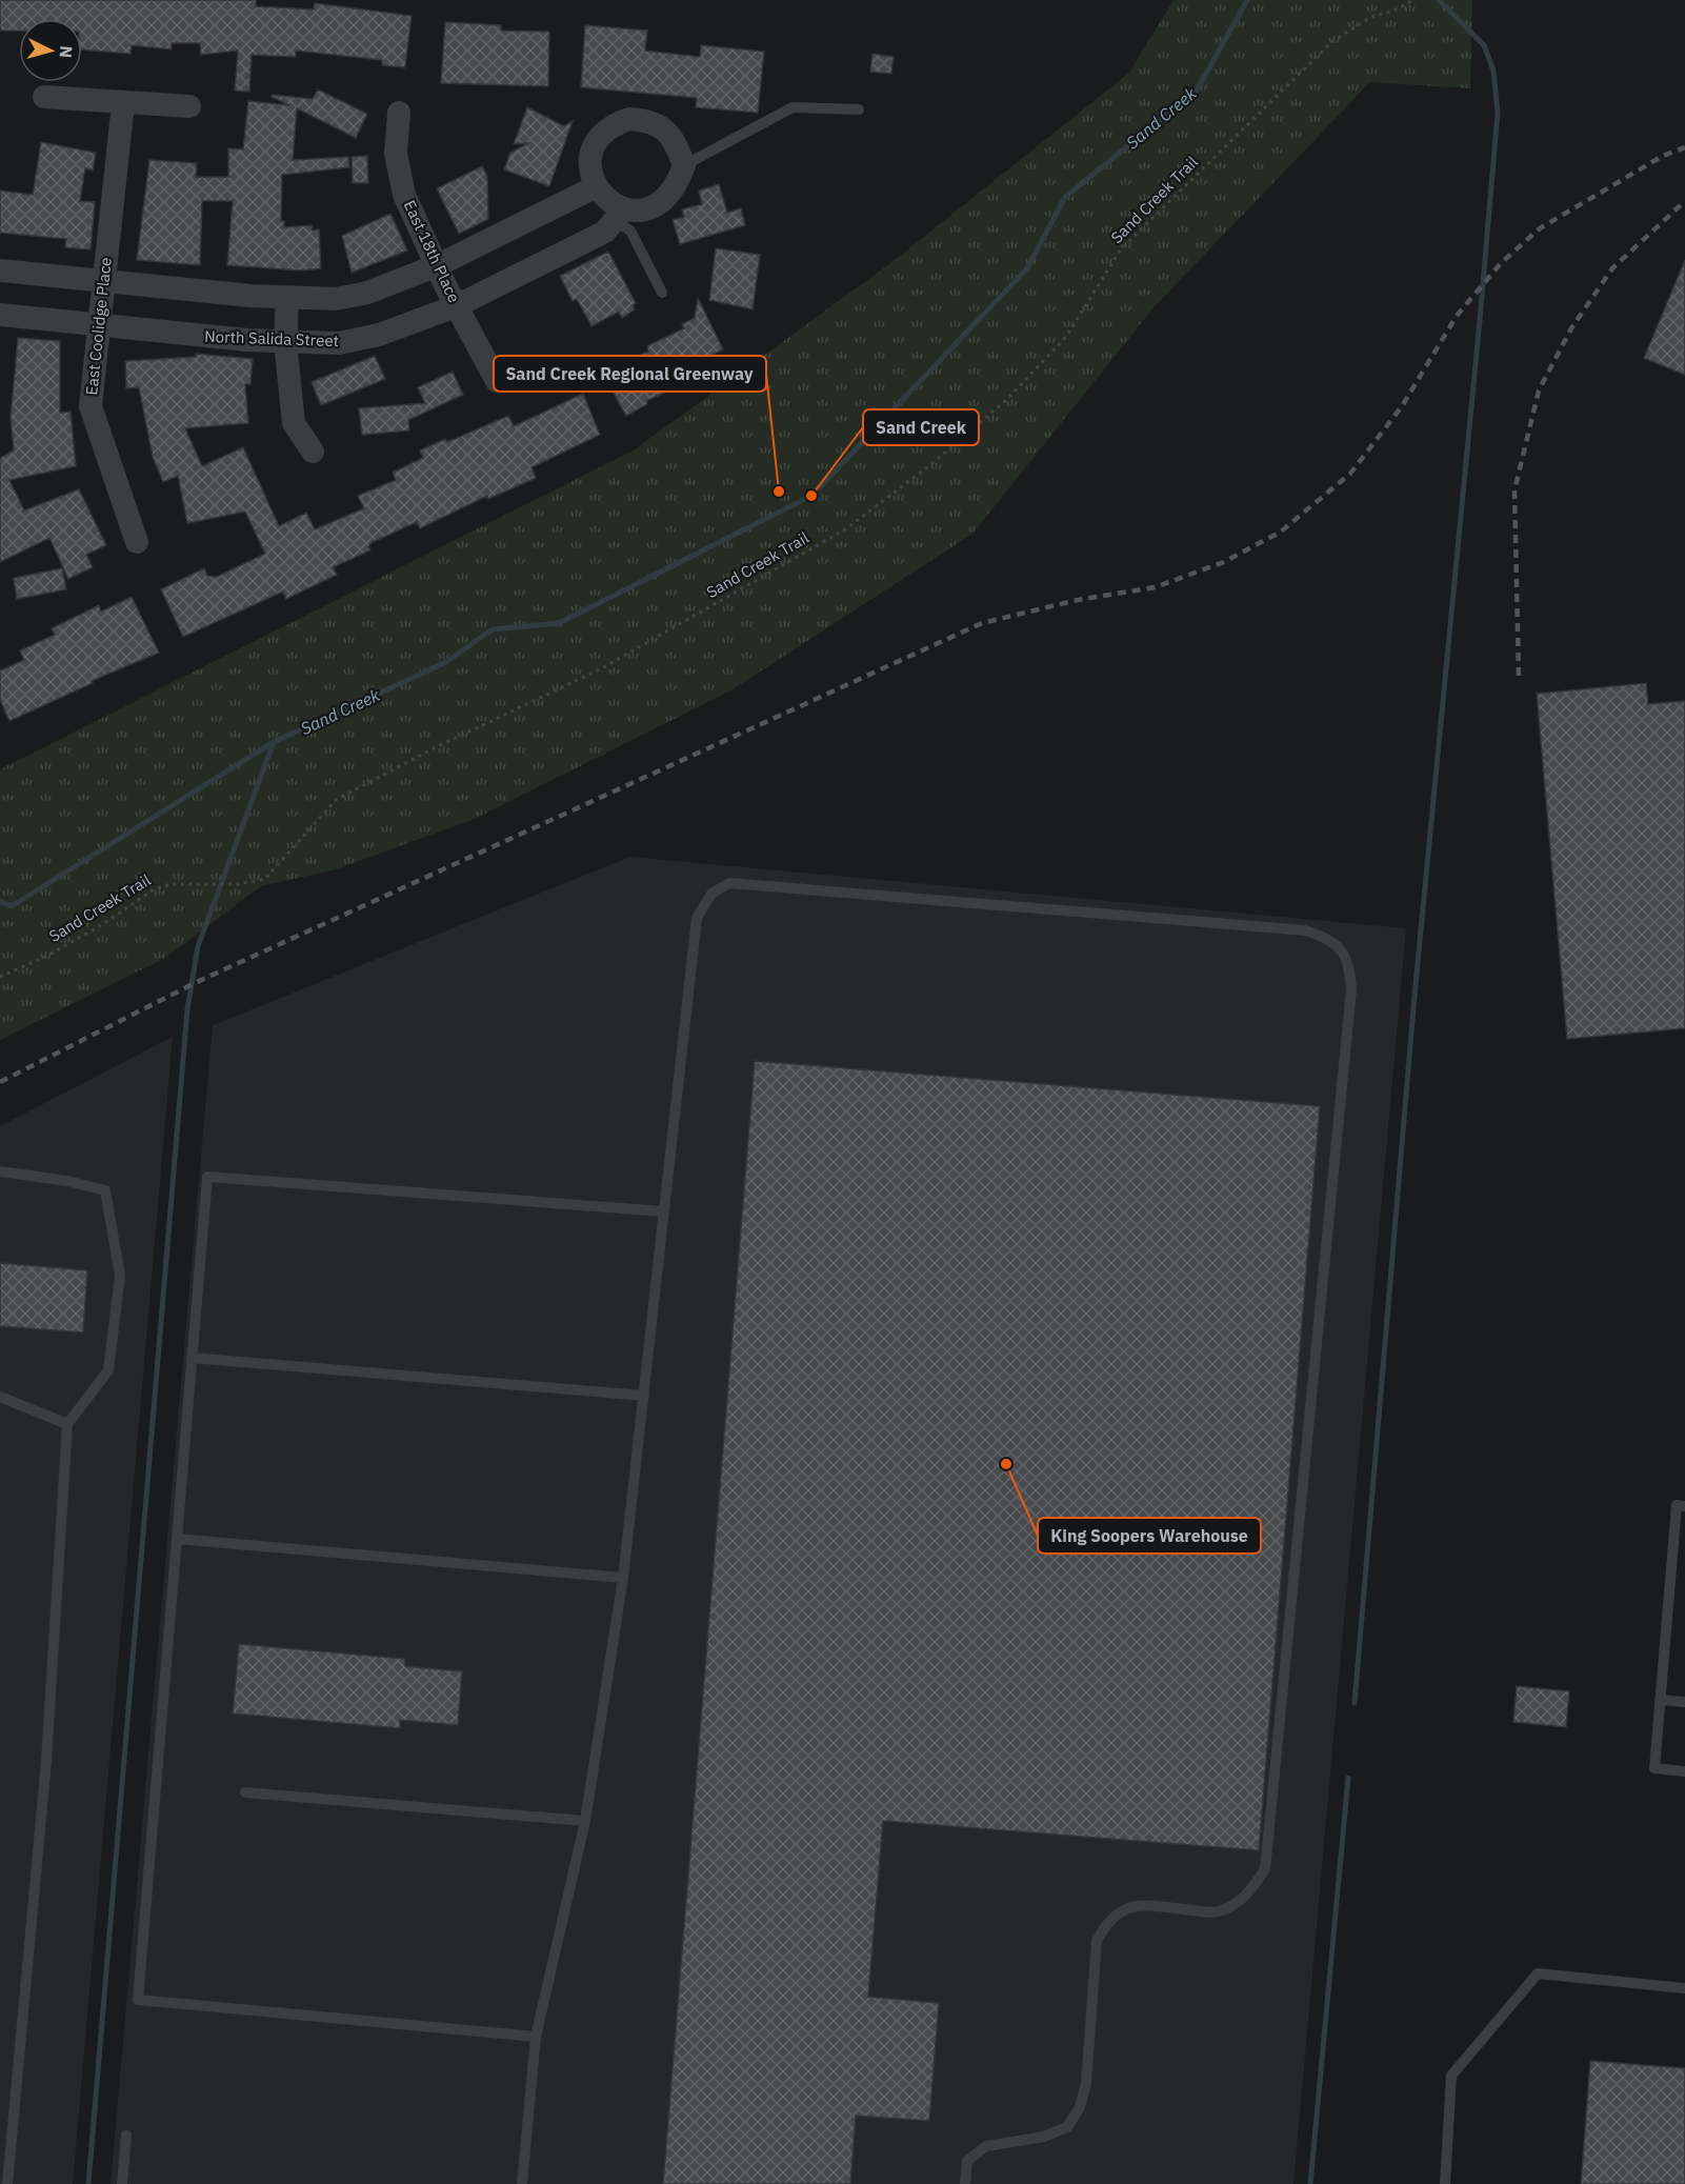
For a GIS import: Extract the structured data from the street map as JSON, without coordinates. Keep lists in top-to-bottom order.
{
  "streets": {
    "street": ["East 18th Place", "East Coolidge Place", "North Salida Street"],
    "path": ["Sand Creek Trail"]
  },
  "crossings": [
    ["East 18th Place", "North Salida Street"],
    ["East Coolidge Place", "North Salida Street"]
  ],
  "water": ["Sand Creek"],
  "places": ["Sand Creek Regional Greenway", "Sand Creek", "King Soopers Warehouse"],
  "north": "right"
}
